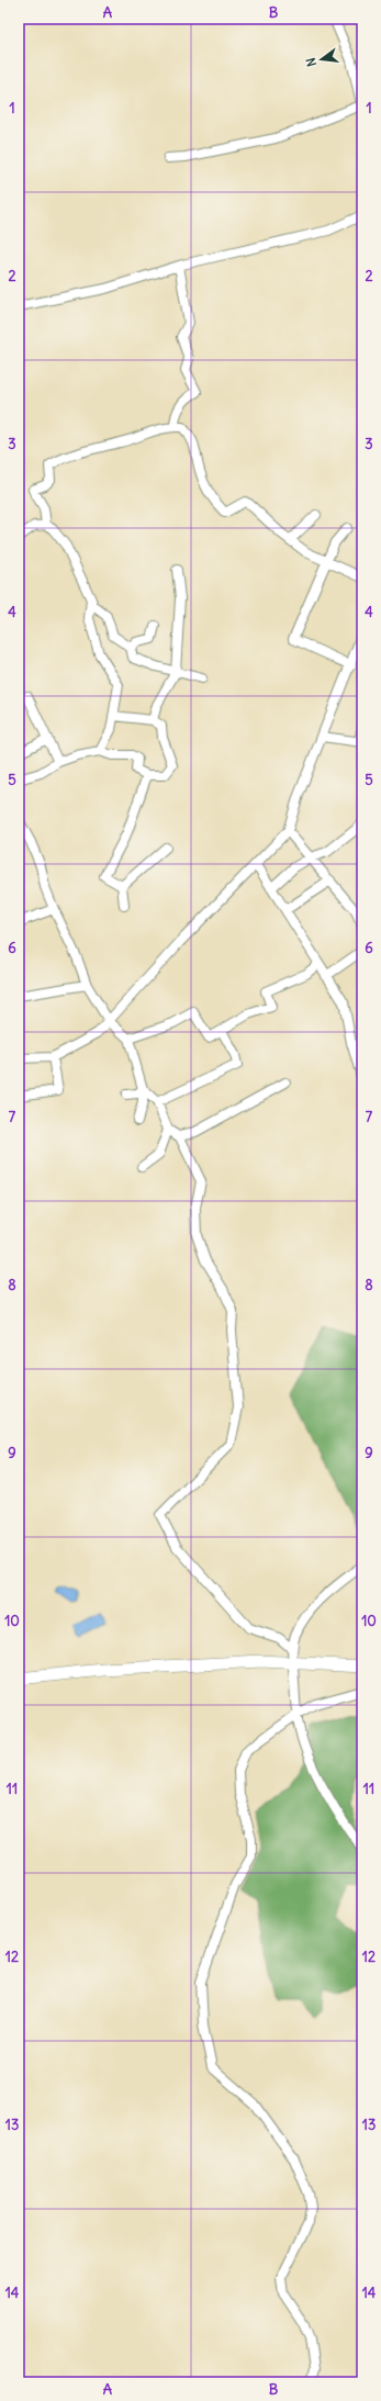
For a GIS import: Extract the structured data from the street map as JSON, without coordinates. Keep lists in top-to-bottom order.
{
  "north": "left",
  "grid": {
    "columns": ["A", "B"],
    "rows": [
      "1",
      "2",
      "3",
      "4",
      "5",
      "6",
      "7",
      "8",
      "9",
      "10",
      "11",
      "12",
      "13",
      "14"
    ]
  }
}
